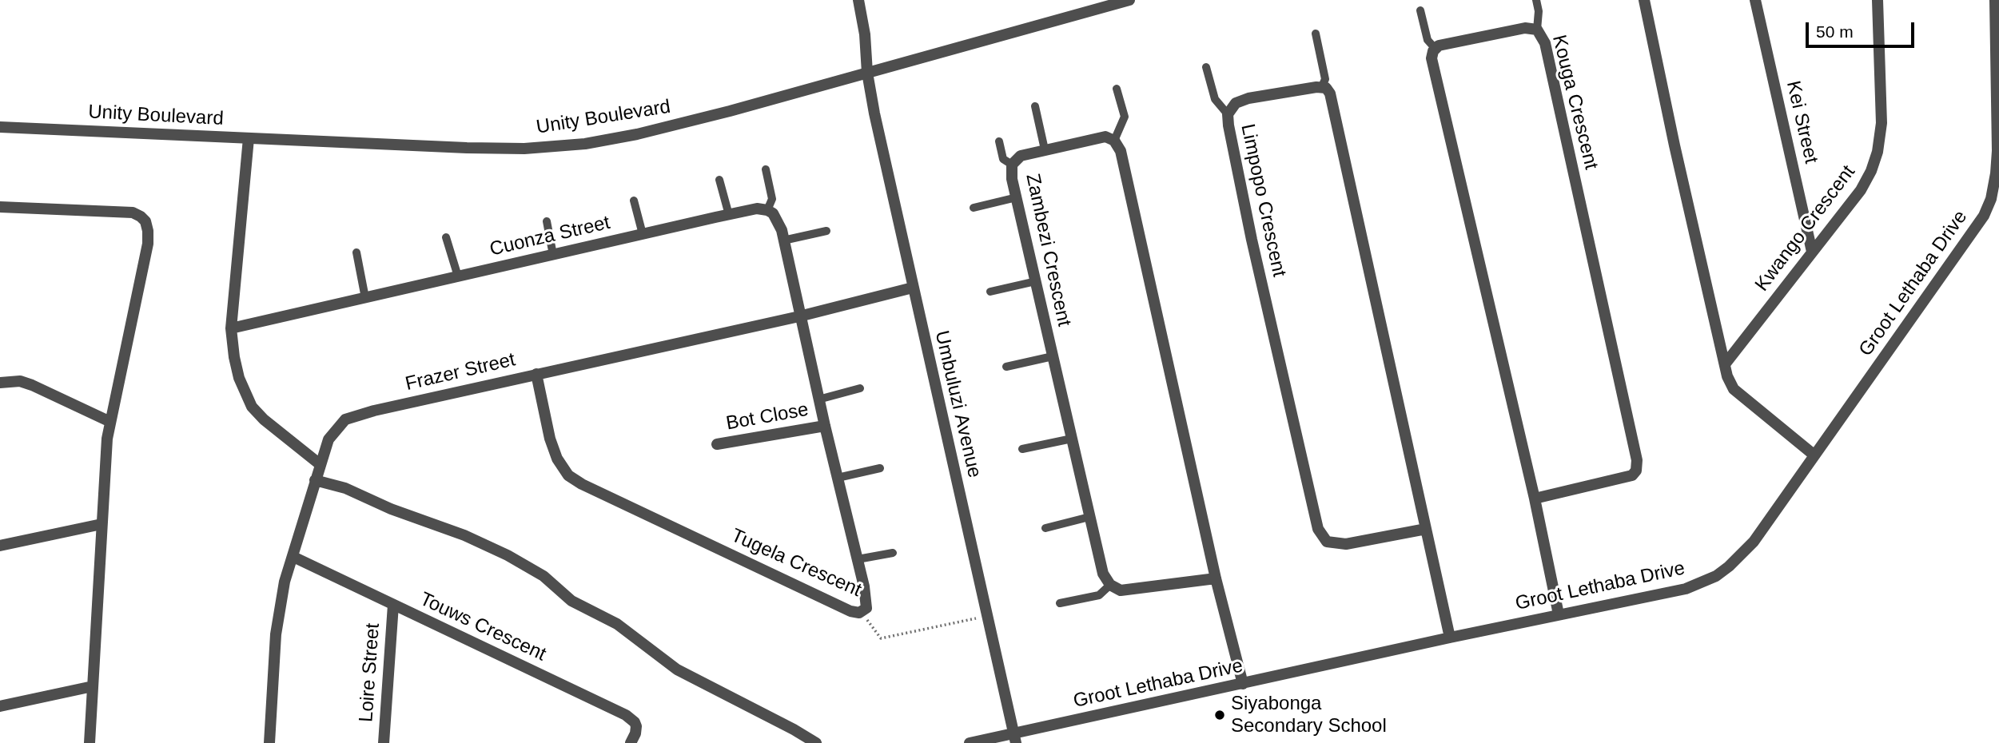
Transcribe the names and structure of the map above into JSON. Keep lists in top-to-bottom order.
{
  "streets": {
    "street": [
      "Kouga Crescent",
      "Unity Boulevard",
      "Kei Street",
      "Limpopo Crescent",
      "Kwango Crescent",
      "Cuonza Street",
      "Zambezi Crescent",
      "Groot Lethaba Drive",
      "Frazer Street",
      "Umbuluzi Avenue",
      "Bot Close",
      "Tugela Crescent",
      "Touws Crescent",
      "Loire Street"
    ]
  },
  "crossings": [
    ["Unity Boulevard", "Umbuluzi Avenue"],
    ["Kei Street", "Kwango Crescent"],
    ["Groot Lethaba Drive", "Umbuluzi Avenue"],
    ["Frazer Street", "Umbuluzi Avenue"],
    ["Frazer Street", "Tugela Crescent"],
    ["Frazer Street", "Touws Crescent"],
    ["Bot Close", "Tugela Crescent"],
    ["Touws Crescent", "Loire Street"]
  ],
  "places": ["Siyabonga Secondary School"],
  "scale_bar": "50 m"
}
